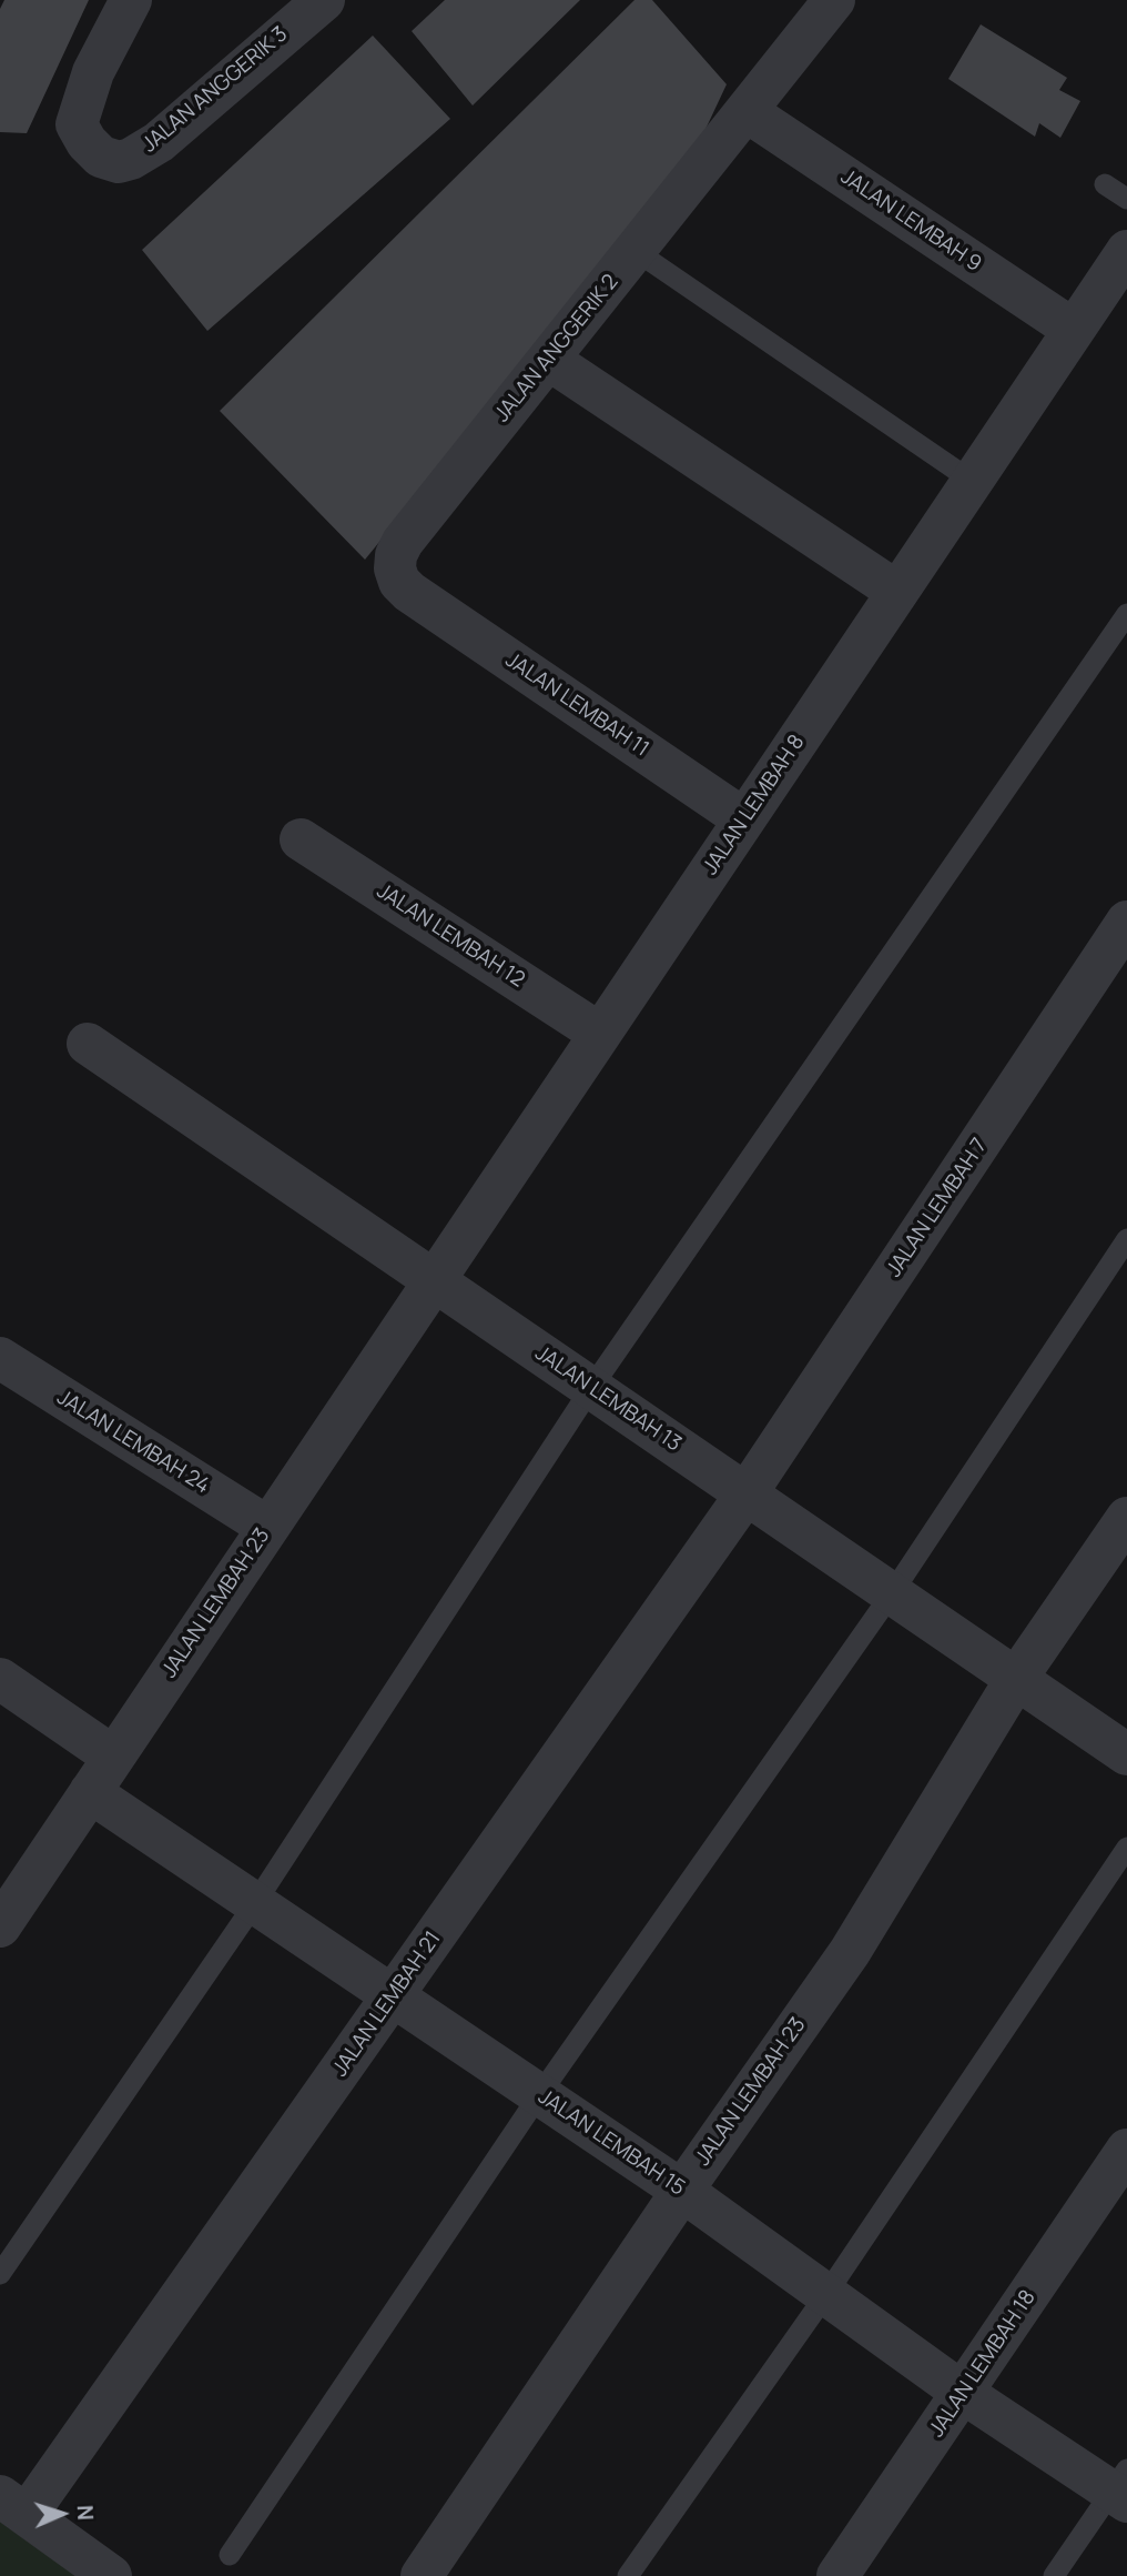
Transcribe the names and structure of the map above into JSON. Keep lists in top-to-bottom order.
{
  "streets": {
    "street": [
      "JALAN ANGGERIK 3",
      "JALAN LEMBAH 9",
      "JALAN ANGGERIK 2",
      "JALAN LEMBAH 11",
      "JALAN LEMBAH 8",
      "JALAN LEMBAH 12",
      "JALAN LEMBAH 7",
      "JALAN LEMBAH 13",
      "JALAN LEMBAH 24",
      "JALAN LEMBAH 23",
      "JALAN LEMBAH 21",
      "JALAN LEMBAH 15",
      "JALAN LEMBAH 18"
    ]
  },
  "crossings": [
    ["JALAN LEMBAH 9", "JALAN ANGGERIK 2"],
    ["JALAN LEMBAH 9", "JALAN LEMBAH 8"],
    ["JALAN ANGGERIK 2", "JALAN LEMBAH 11"],
    ["JALAN LEMBAH 11", "JALAN LEMBAH 8"],
    ["JALAN LEMBAH 8", "JALAN LEMBAH 12"],
    ["JALAN LEMBAH 8", "JALAN LEMBAH 13"],
    ["JALAN LEMBAH 8", "JALAN LEMBAH 23"],
    ["JALAN LEMBAH 7", "JALAN LEMBAH 13"],
    ["JALAN LEMBAH 7", "JALAN LEMBAH 21"],
    ["JALAN LEMBAH 13", "JALAN LEMBAH 23"],
    ["JALAN LEMBAH 13", "JALAN LEMBAH 21"],
    ["JALAN LEMBAH 24", "JALAN LEMBAH 23"],
    ["JALAN LEMBAH 23", "JALAN LEMBAH 15"],
    ["JALAN LEMBAH 21", "JALAN LEMBAH 15"],
    ["JALAN LEMBAH 15", "JALAN LEMBAH 18"]
  ],
  "north": "right"
}
